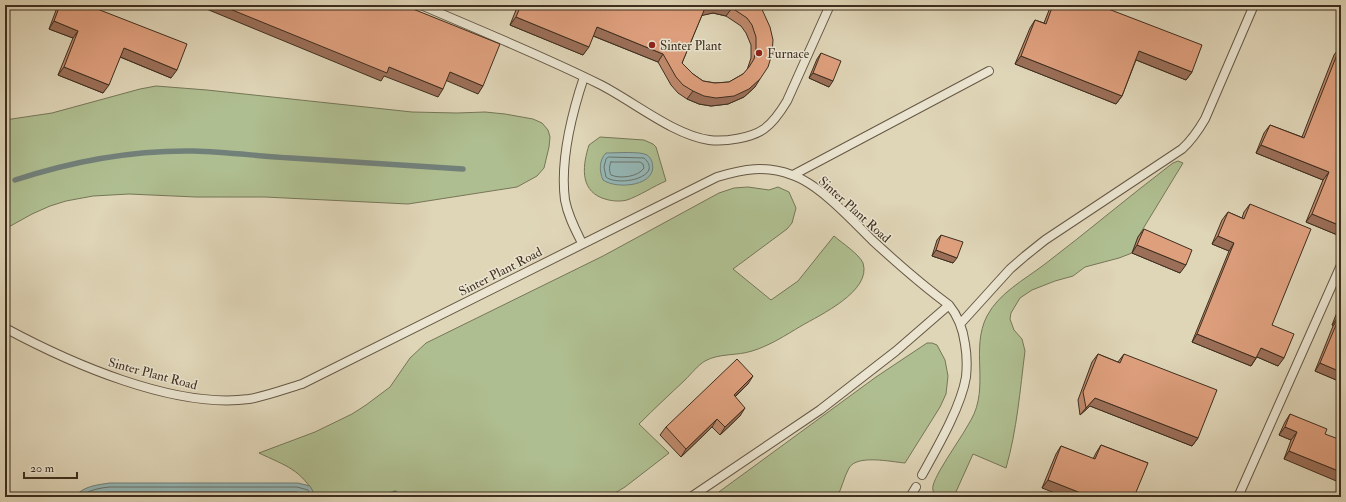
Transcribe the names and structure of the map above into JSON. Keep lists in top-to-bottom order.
{
  "streets": {
    "lane": ["Sinter Plant Road"]
  },
  "places": ["Sinter Plant", "Furnace"],
  "scale_bar": "20 m"
}
